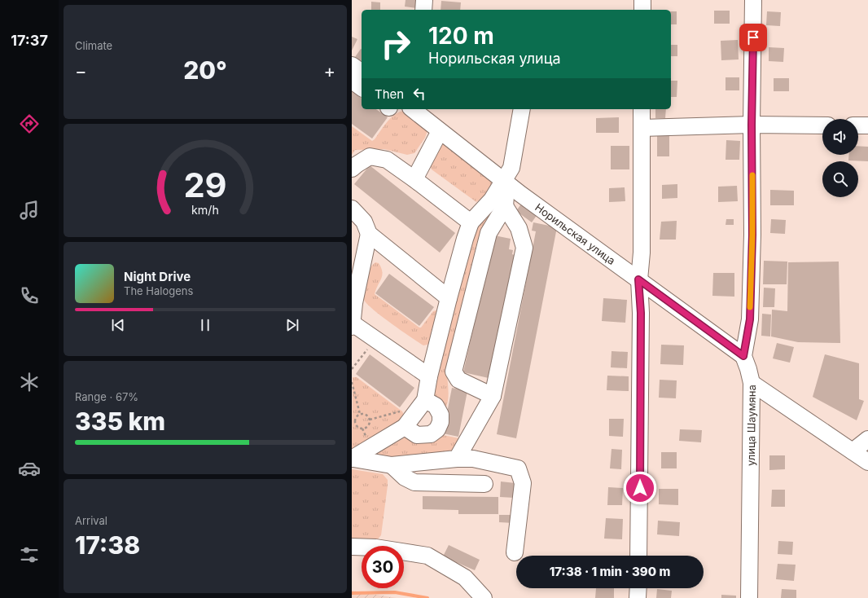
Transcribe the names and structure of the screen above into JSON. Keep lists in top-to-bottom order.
{
  "streets": {
    "street": ["Норильская улица", "улица Шаумяна"]
  },
  "crossings": [
    ["Норильская улица", "улица Шаумяна"]
  ],
  "page": {
    "tabs": "17:37",
    "tile": [
      "Climate",
      ["Range · 67%", "335 km"],
      ["Arrival", "17:38"]
    ],
    "turn": ["120 m", "Норильская улица"],
    "heat": ["−", "20°", "+"],
    "then": "Then",
    "song": ["Night Drive", "The Halogens"],
    "limit": "30",
    "trip": "17:38 · 1 min · 390 m",
    "gauge": ["29", "km/h"]
  }
}
